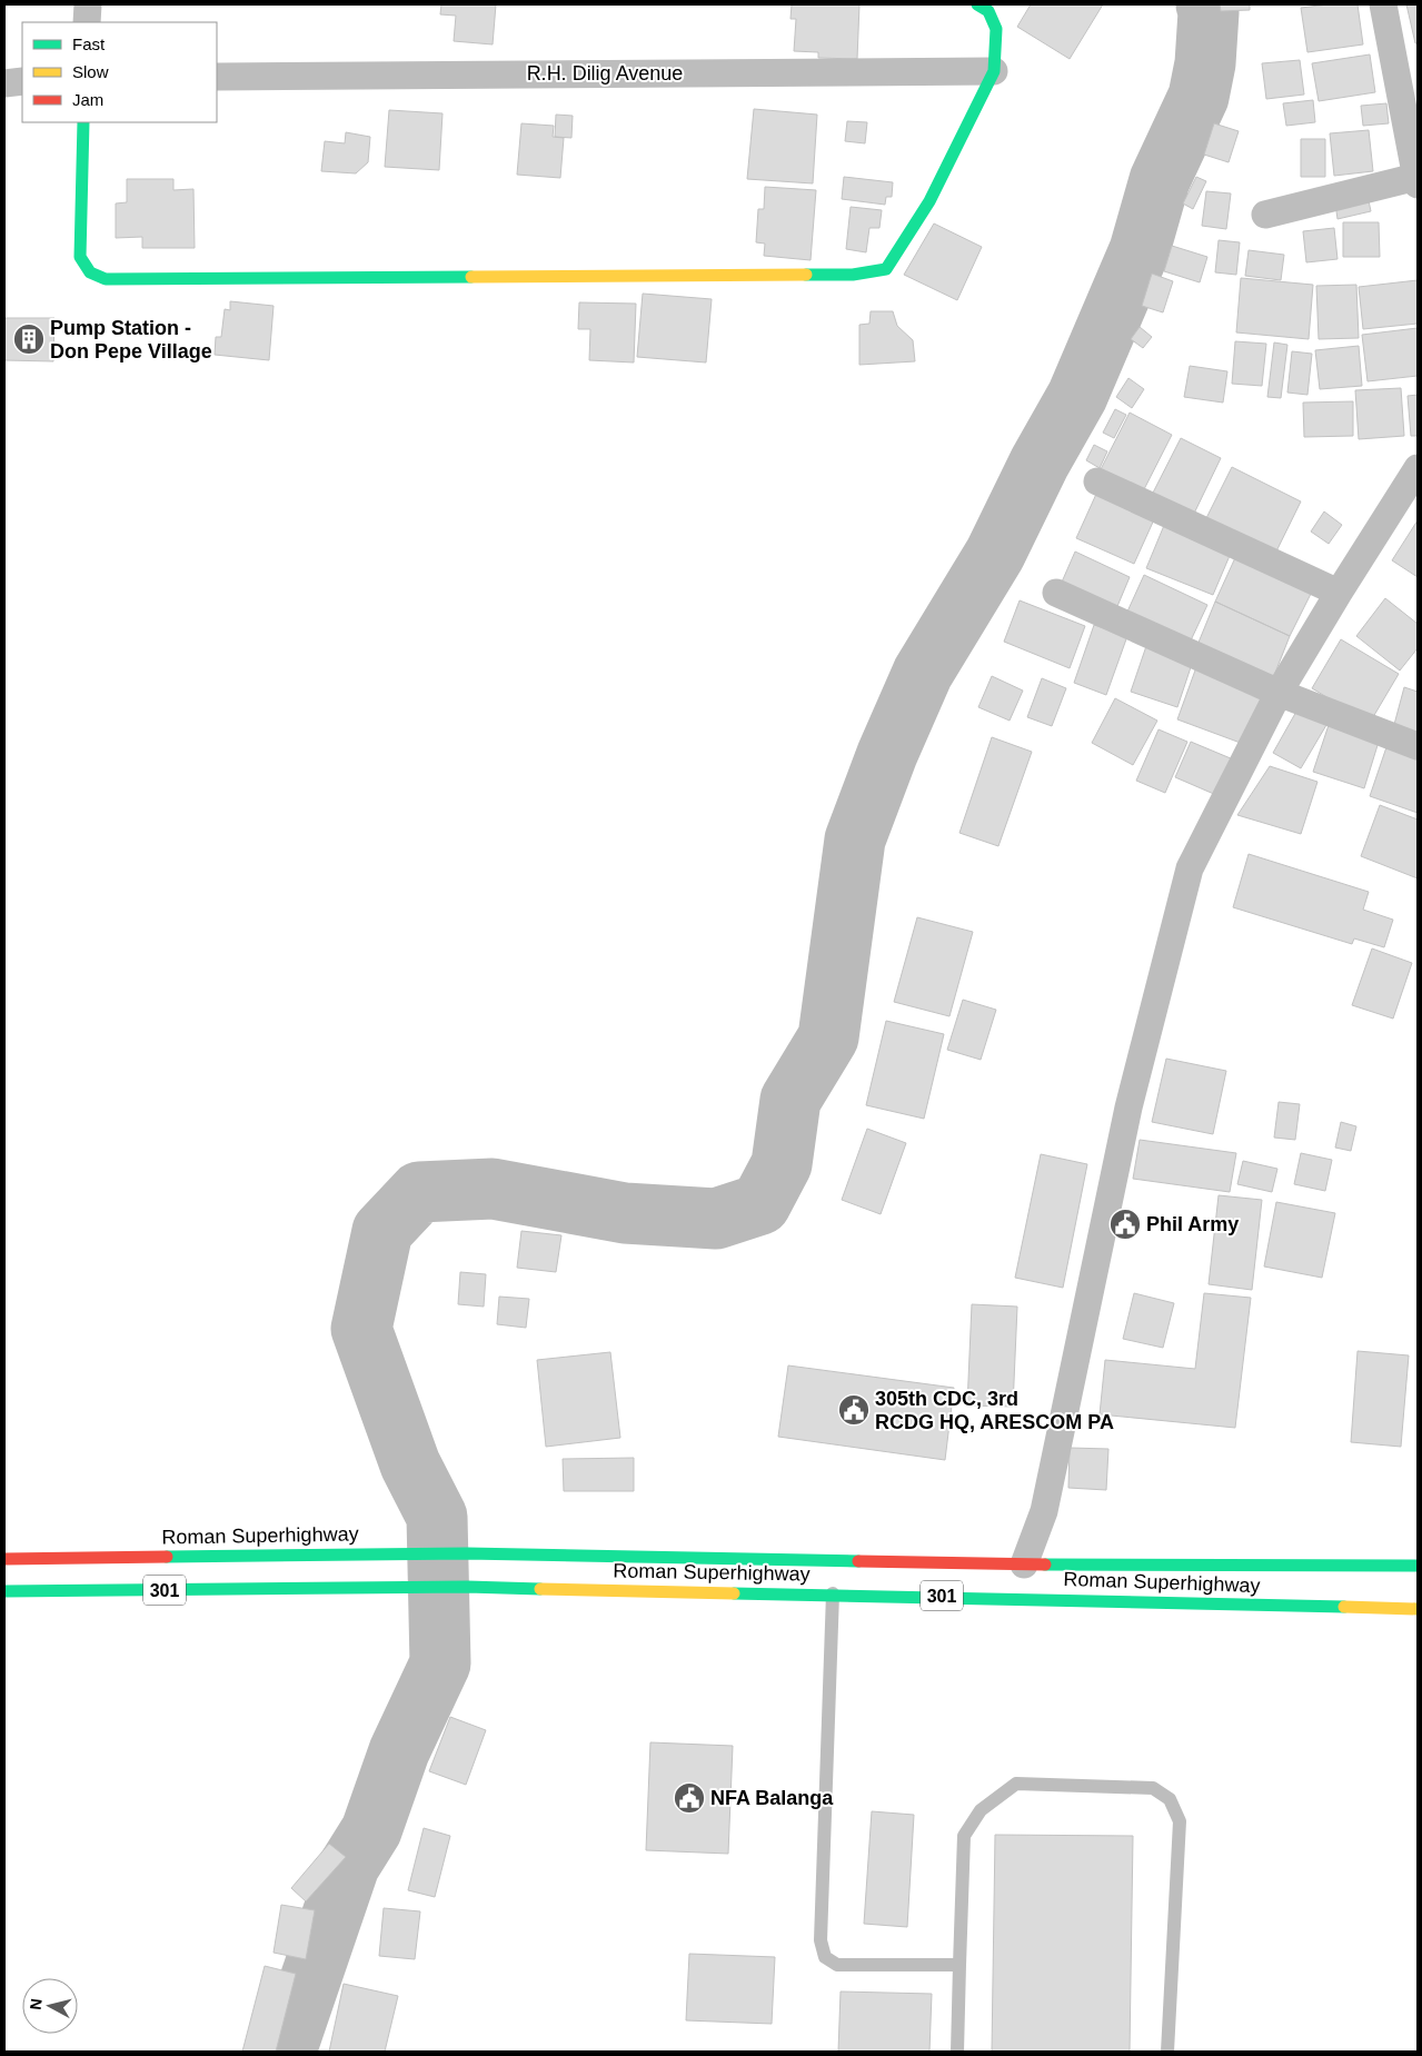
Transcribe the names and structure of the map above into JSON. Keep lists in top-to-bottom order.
{
  "streets": {
    "main road": ["Roman Superhighway", "301"],
    "street": ["R.H. Dilig Avenue"]
  },
  "places": {
    "building": ["Pump Station - Don Pepe Village"],
    "public building": ["Phil Army", "305th CDC, 3rd RCDG HQ, ARESCOM PA", "NFA Balanga"]
  },
  "legend": ["Fast", "Slow", "Jam"],
  "north": "left"
}
